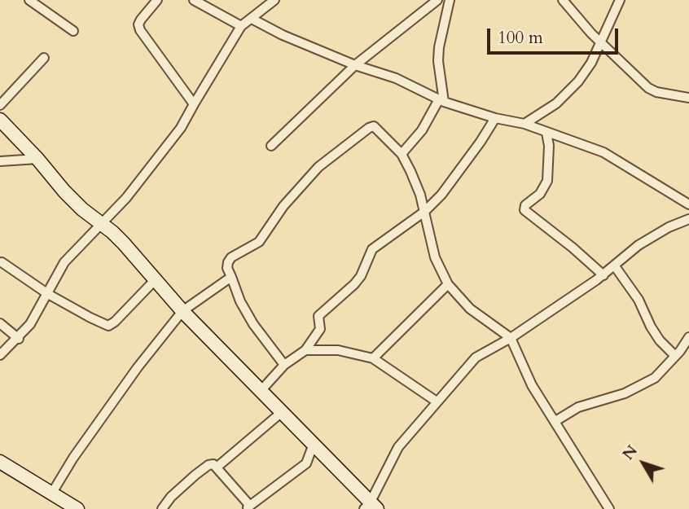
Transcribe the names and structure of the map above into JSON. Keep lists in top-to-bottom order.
{
  "scale_bar": "100 m",
  "north": "top left"
}
